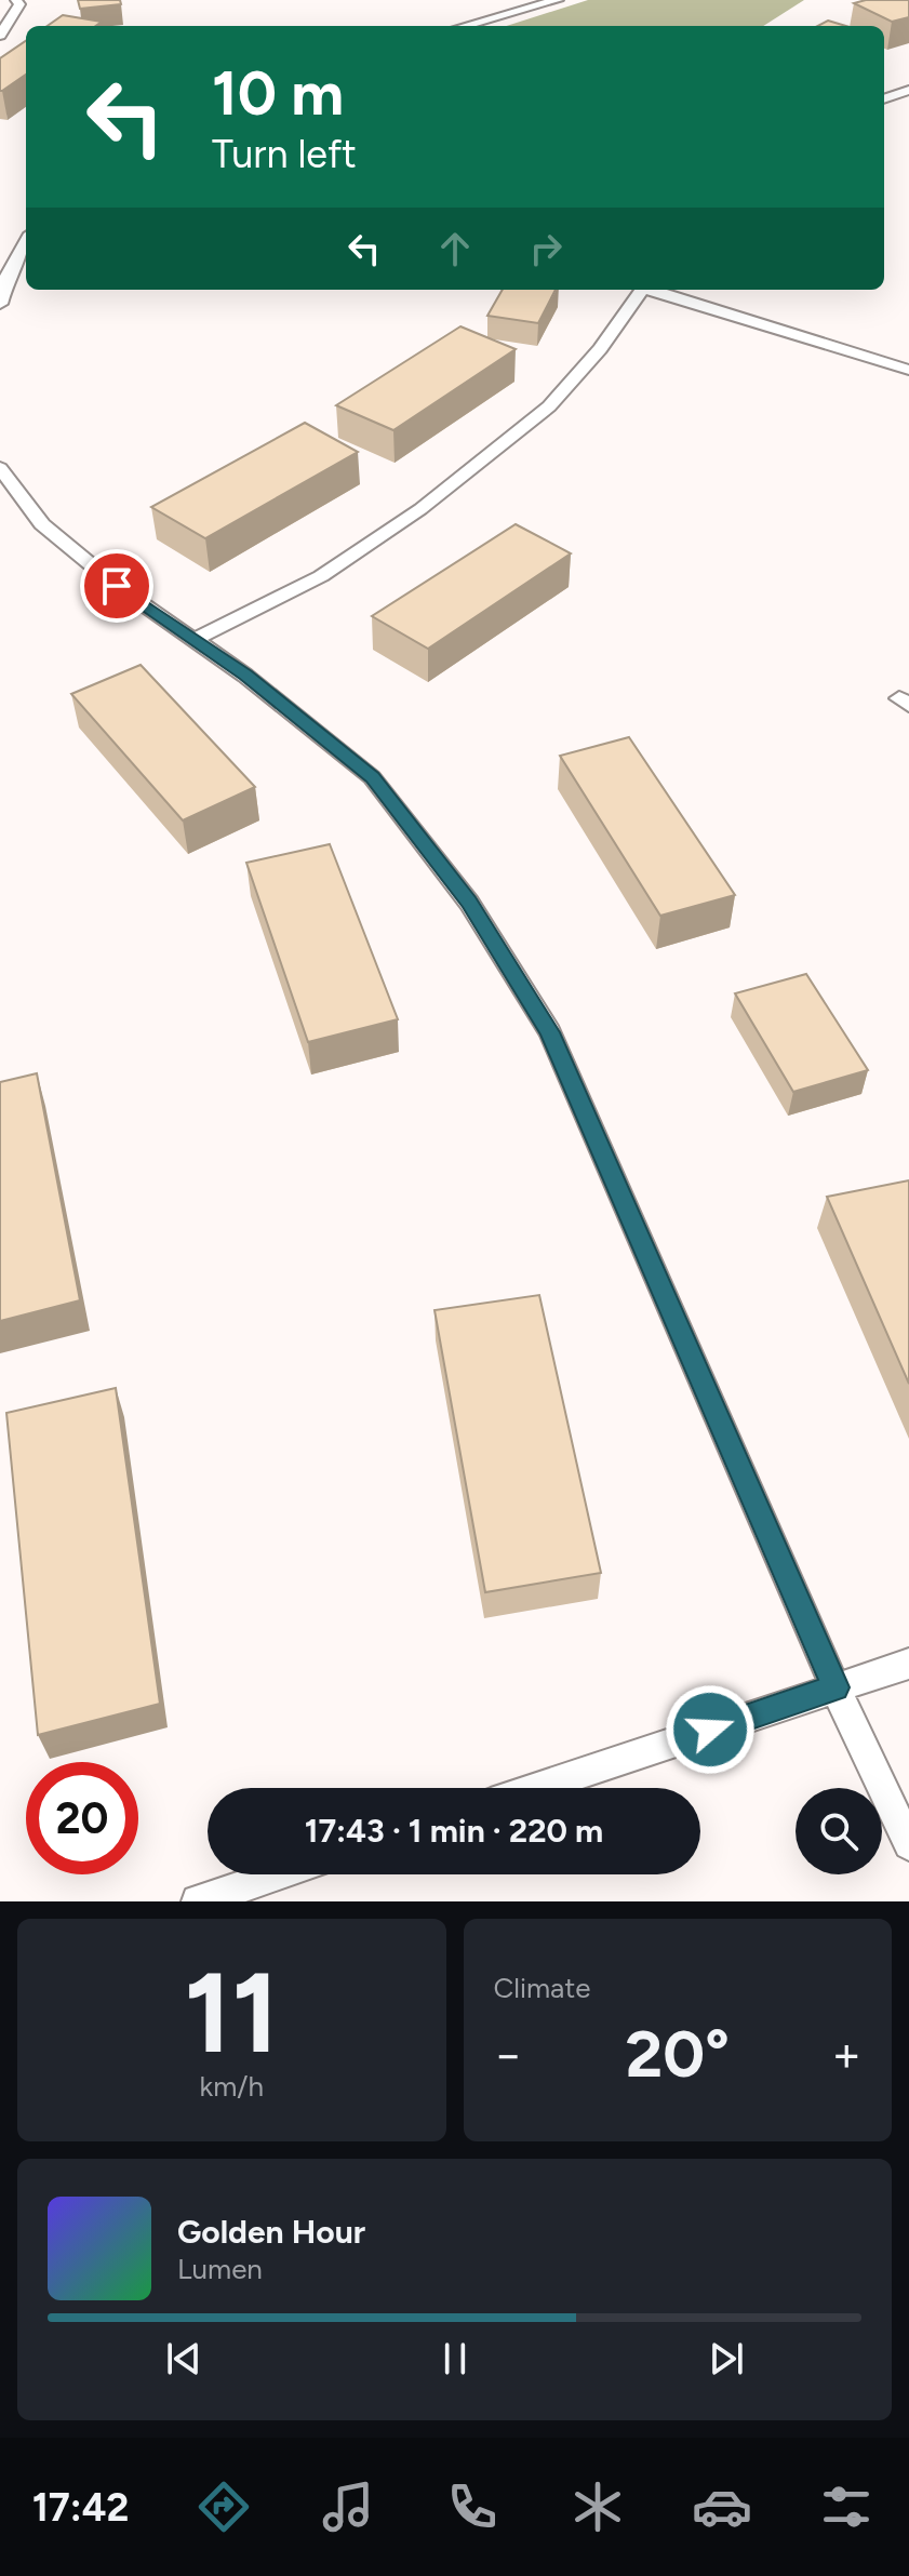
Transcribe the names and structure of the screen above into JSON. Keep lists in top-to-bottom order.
{
  "page": {
    "turn": ["10 m", "Turn left"],
    "limit": "20",
    "trip": "17:43 · 1 min · 220 m",
    "tile": [
      ["11", "km/h"],
      "Climate"
    ],
    "heat": ["−", "20°", "+"],
    "song": ["Golden Hour", "Lumen"],
    "tabs": "17:42"
  }
}
